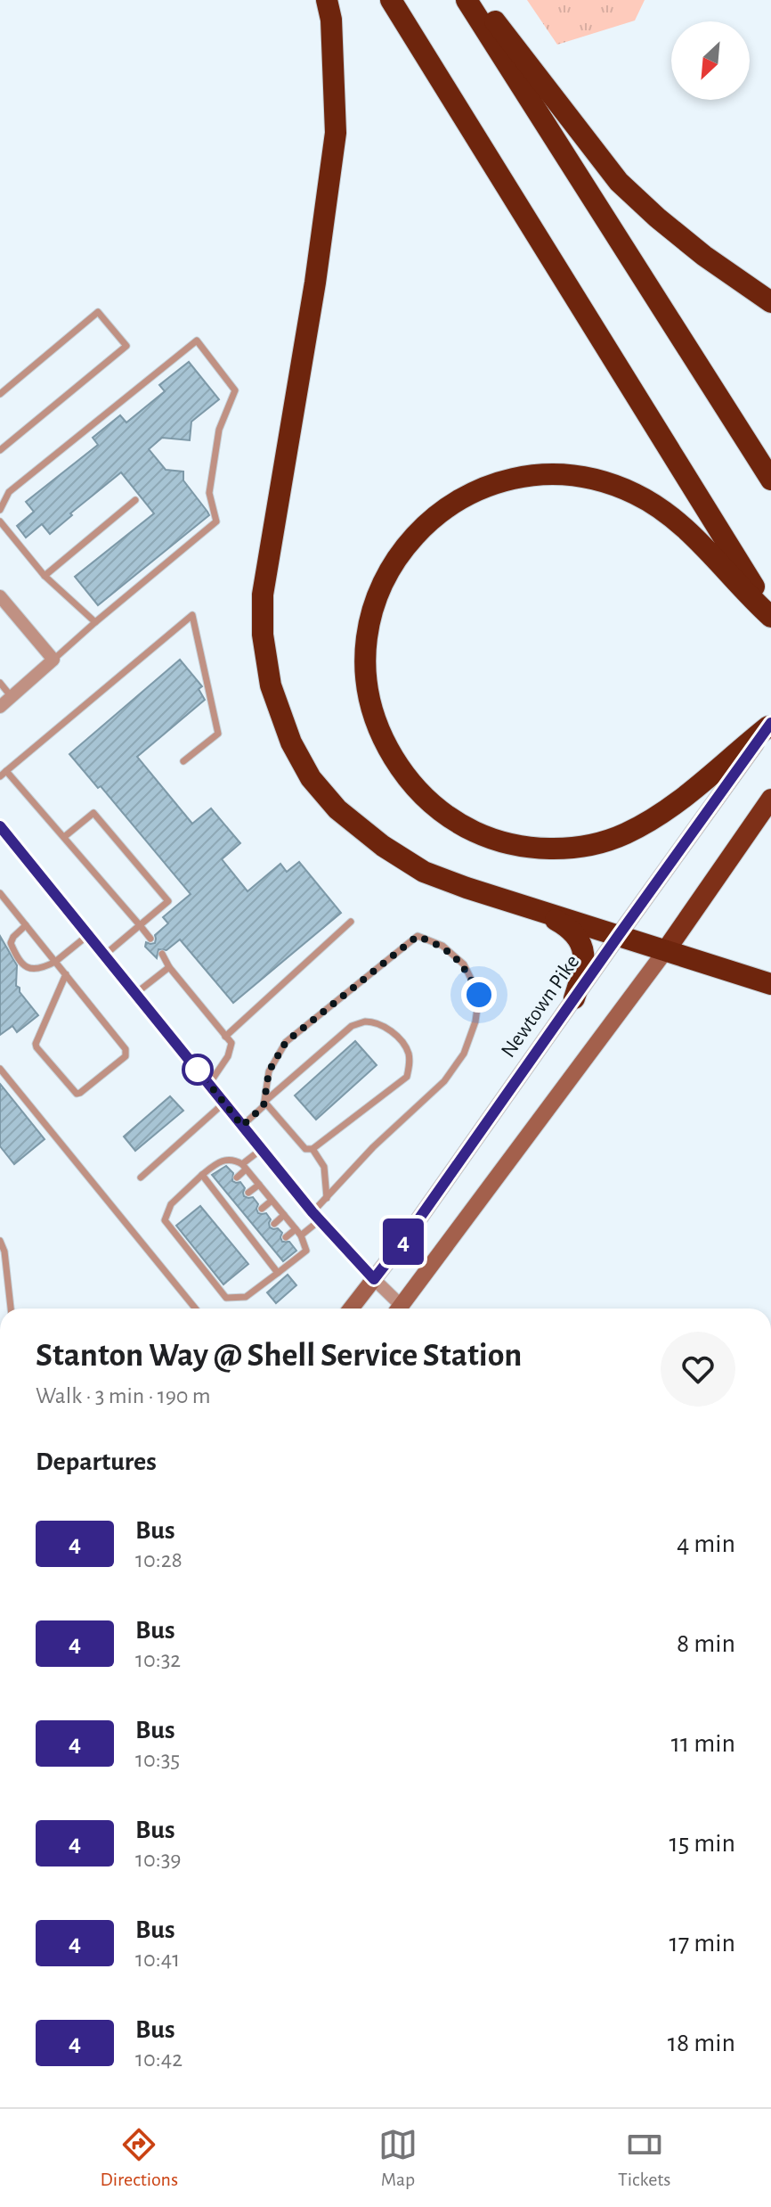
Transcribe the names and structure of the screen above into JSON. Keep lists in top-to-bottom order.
{
  "streets": {
    "main road": ["Newtown Pike"]
  },
  "lines": ["bus line 4"],
  "north": "bottom left",
  "page": {
    "on_map": "4",
    "heading": [
      ["Stanton Way @ Shell Service Station", "Walk · 3 min · 190 m"],
      "Departures"
    ],
    "list": [
      {
        "mark": "4",
        "name": "Bus",
        "note": "10:28",
        "value": "4 min"
      },
      {
        "mark": "4",
        "name": "Bus",
        "note": "10:32",
        "value": "8 min"
      },
      {
        "mark": "4",
        "name": "Bus",
        "note": "10:35",
        "value": "11 min"
      },
      {
        "mark": "4",
        "name": "Bus",
        "note": "10:39",
        "value": "15 min"
      },
      {
        "mark": "4",
        "name": "Bus",
        "note": "10:41",
        "value": "17 min"
      },
      {
        "mark": "4",
        "name": "Bus",
        "note": "10:42",
        "value": "18 min"
      }
    ],
    "tabs": ["Directions", "Map", "Tickets"]
  }
}
